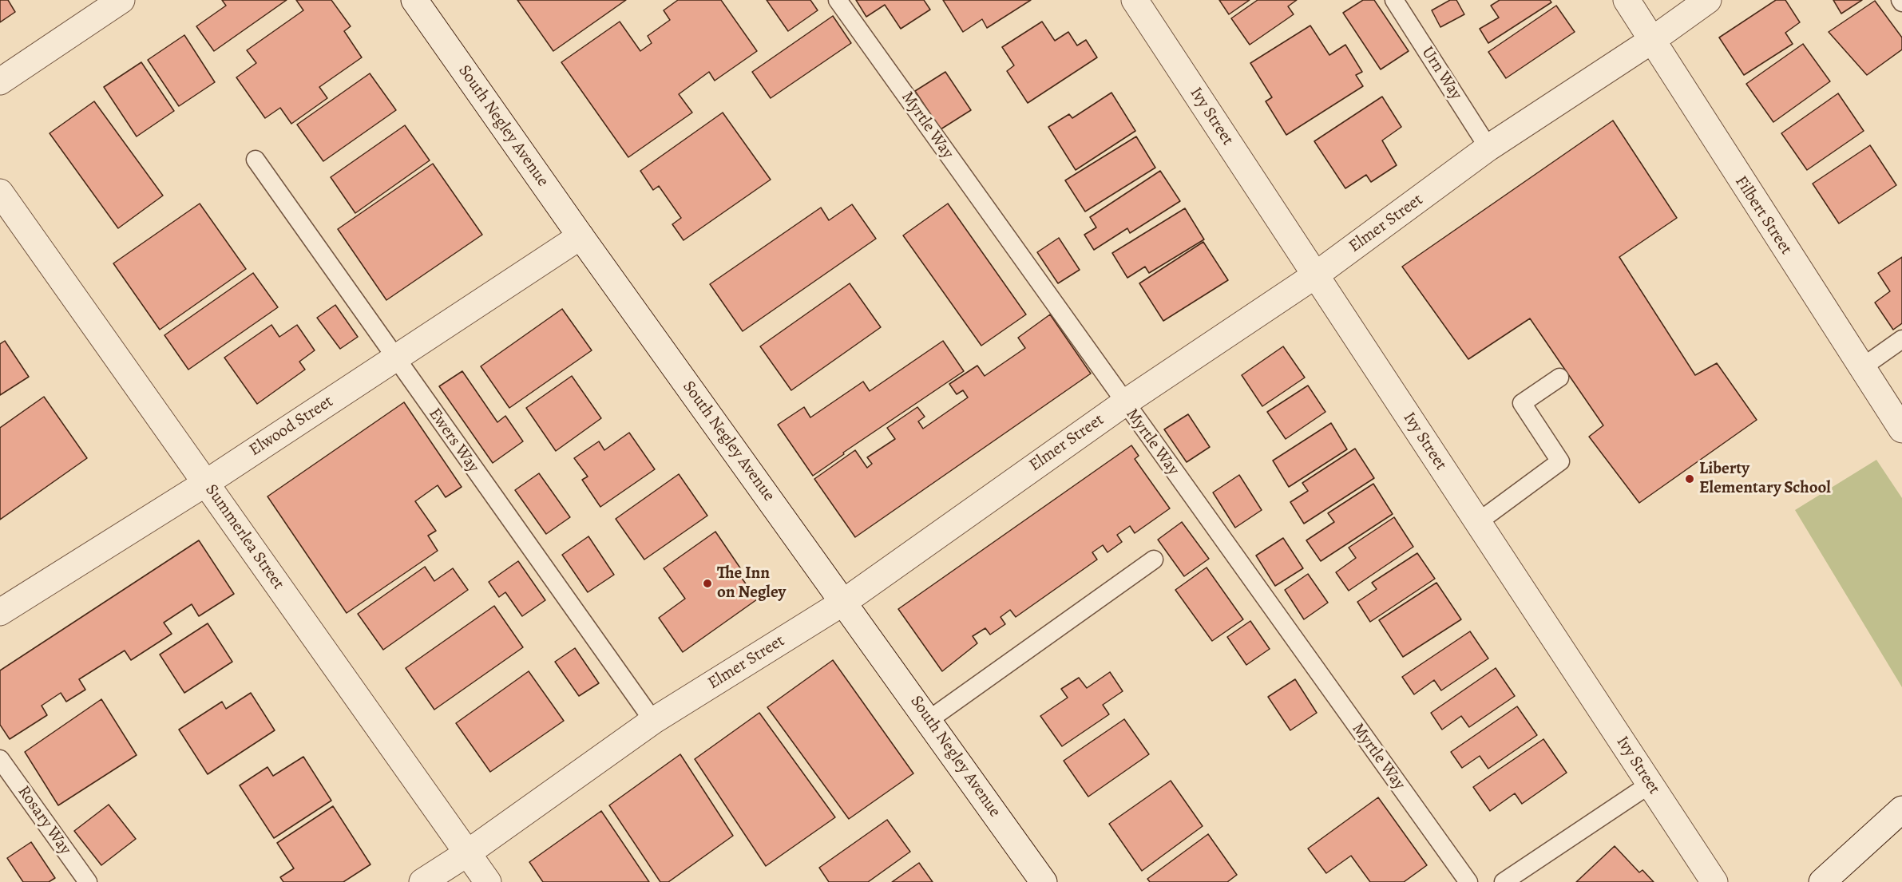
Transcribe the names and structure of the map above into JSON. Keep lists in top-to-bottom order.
{
  "streets": {
    "street": [
      "Ivy Street",
      "South Negley Avenue",
      "Filbert Street",
      "Elmer Street",
      "Elwood Street",
      "Summerlea Street"
    ],
    "lane": [
      "Urn Way",
      "Myrtle Way",
      "Ewers Way",
      "Rosary Way"
    ]
  },
  "crossings": [
    ["Urn Way", "Elmer Street"],
    ["Ivy Street", "Elmer Street"],
    ["Myrtle Way", "Elmer Street"],
    ["South Negley Avenue", "Elmer Street"],
    ["South Negley Avenue", "Elwood Street"],
    ["Filbert Street", "Elmer Street"],
    ["Elmer Street", "Ewers Way"],
    ["Elmer Street", "Summerlea Street"],
    ["Elwood Street", "Ewers Way"],
    ["Elwood Street", "Summerlea Street"]
  ],
  "places": ["Liberty Elementary School", "The Inn on Negley"]
}
